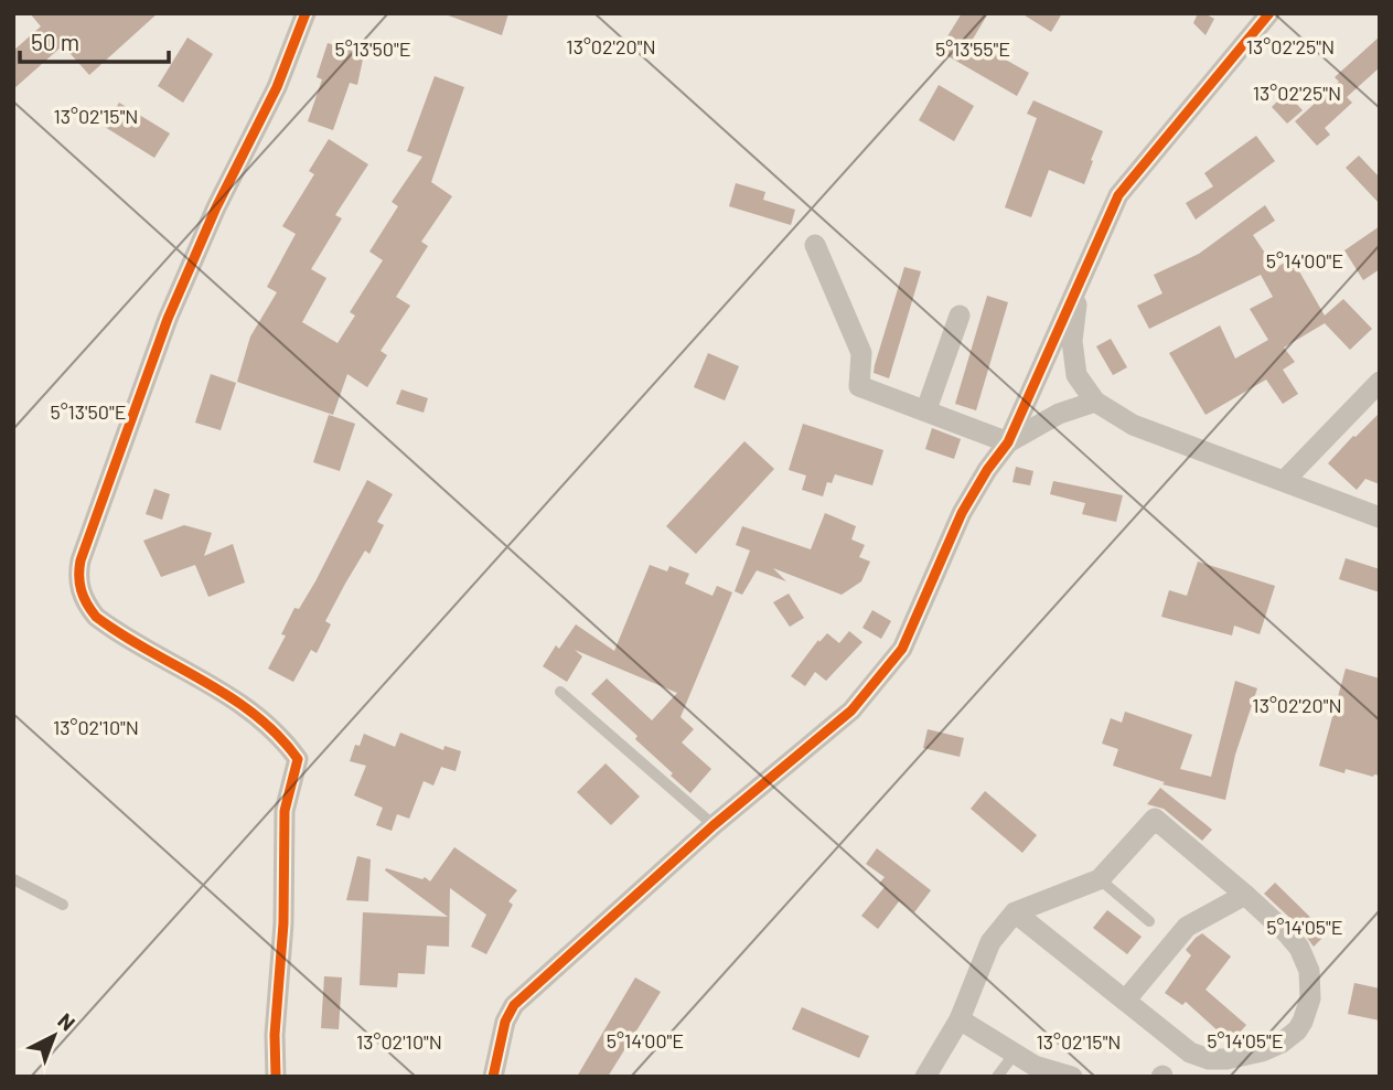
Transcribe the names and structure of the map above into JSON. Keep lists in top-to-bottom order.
{
  "scale_bar": "50 m",
  "north": "top right",
  "coordinates": [
    "13°02'20\"N",
    "13°02'25\"N",
    "5°13'50\"E",
    "5°13'55\"E",
    "13°02'15\"N",
    "5°14'00\"E",
    "13°02'10\"N",
    "5°14'05\"E"
  ]
}
